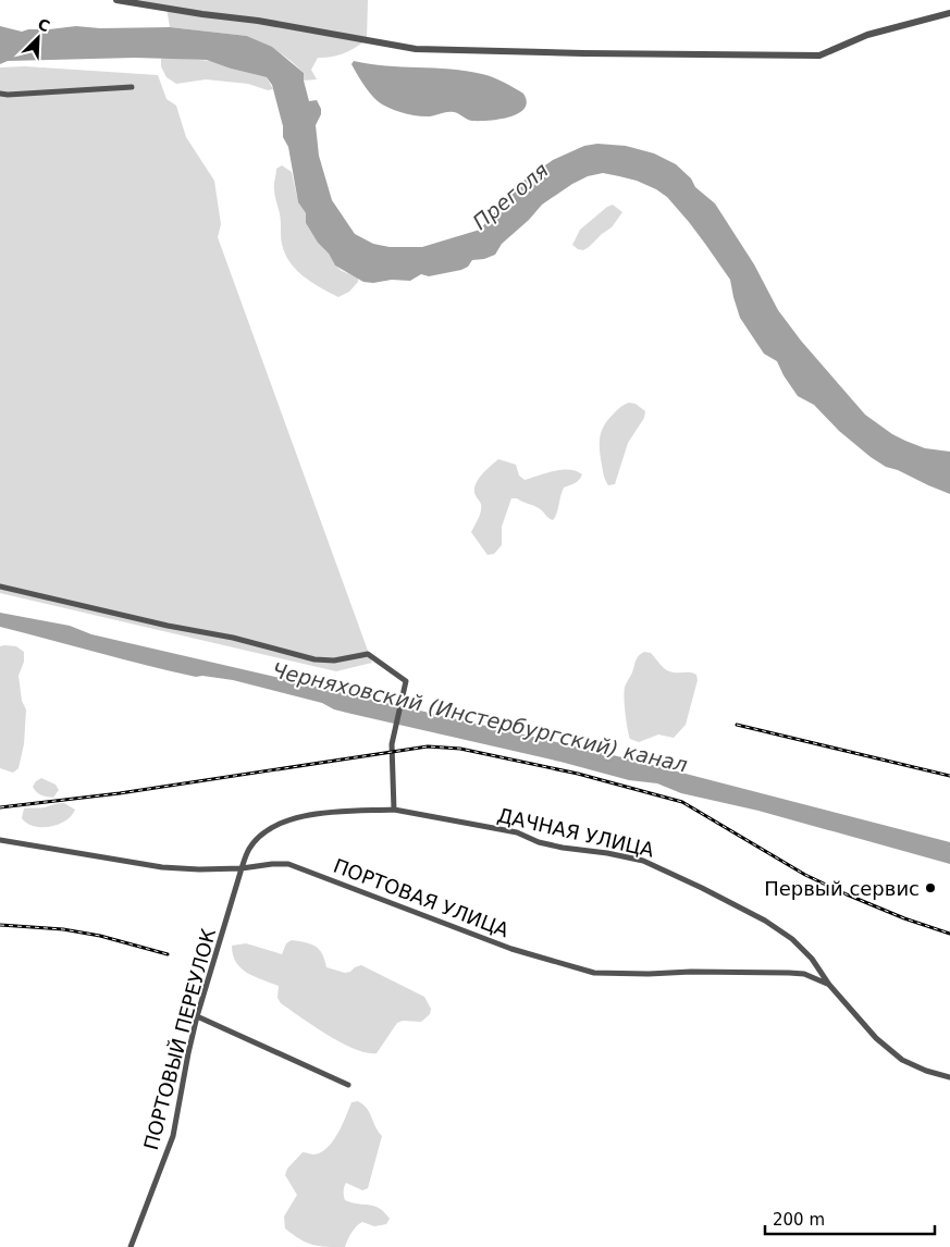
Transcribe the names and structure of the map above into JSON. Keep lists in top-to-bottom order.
{
  "streets": {
    "street": ["ДАЧНАЯ УЛИЦА", "ПОРТОВАЯ УЛИЦА", "ПОРТОВЫЙ ПЕРЕУЛОК"]
  },
  "crossings": [
    ["ДАЧНАЯ УЛИЦА", "ПОРТОВАЯ УЛИЦА"],
    ["ДАЧНАЯ УЛИЦА", "ПОРТОВЫЙ ПЕРЕУЛОК"],
    ["ПОРТОВАЯ УЛИЦА", "ПОРТОВЫЙ ПЕРЕУЛОК"]
  ],
  "water": ["Преголя", "Черняховский (Инстербургский) канал"],
  "places": ["Первый сервис"],
  "scale_bar": "200 m",
  "north": "top right"
}
